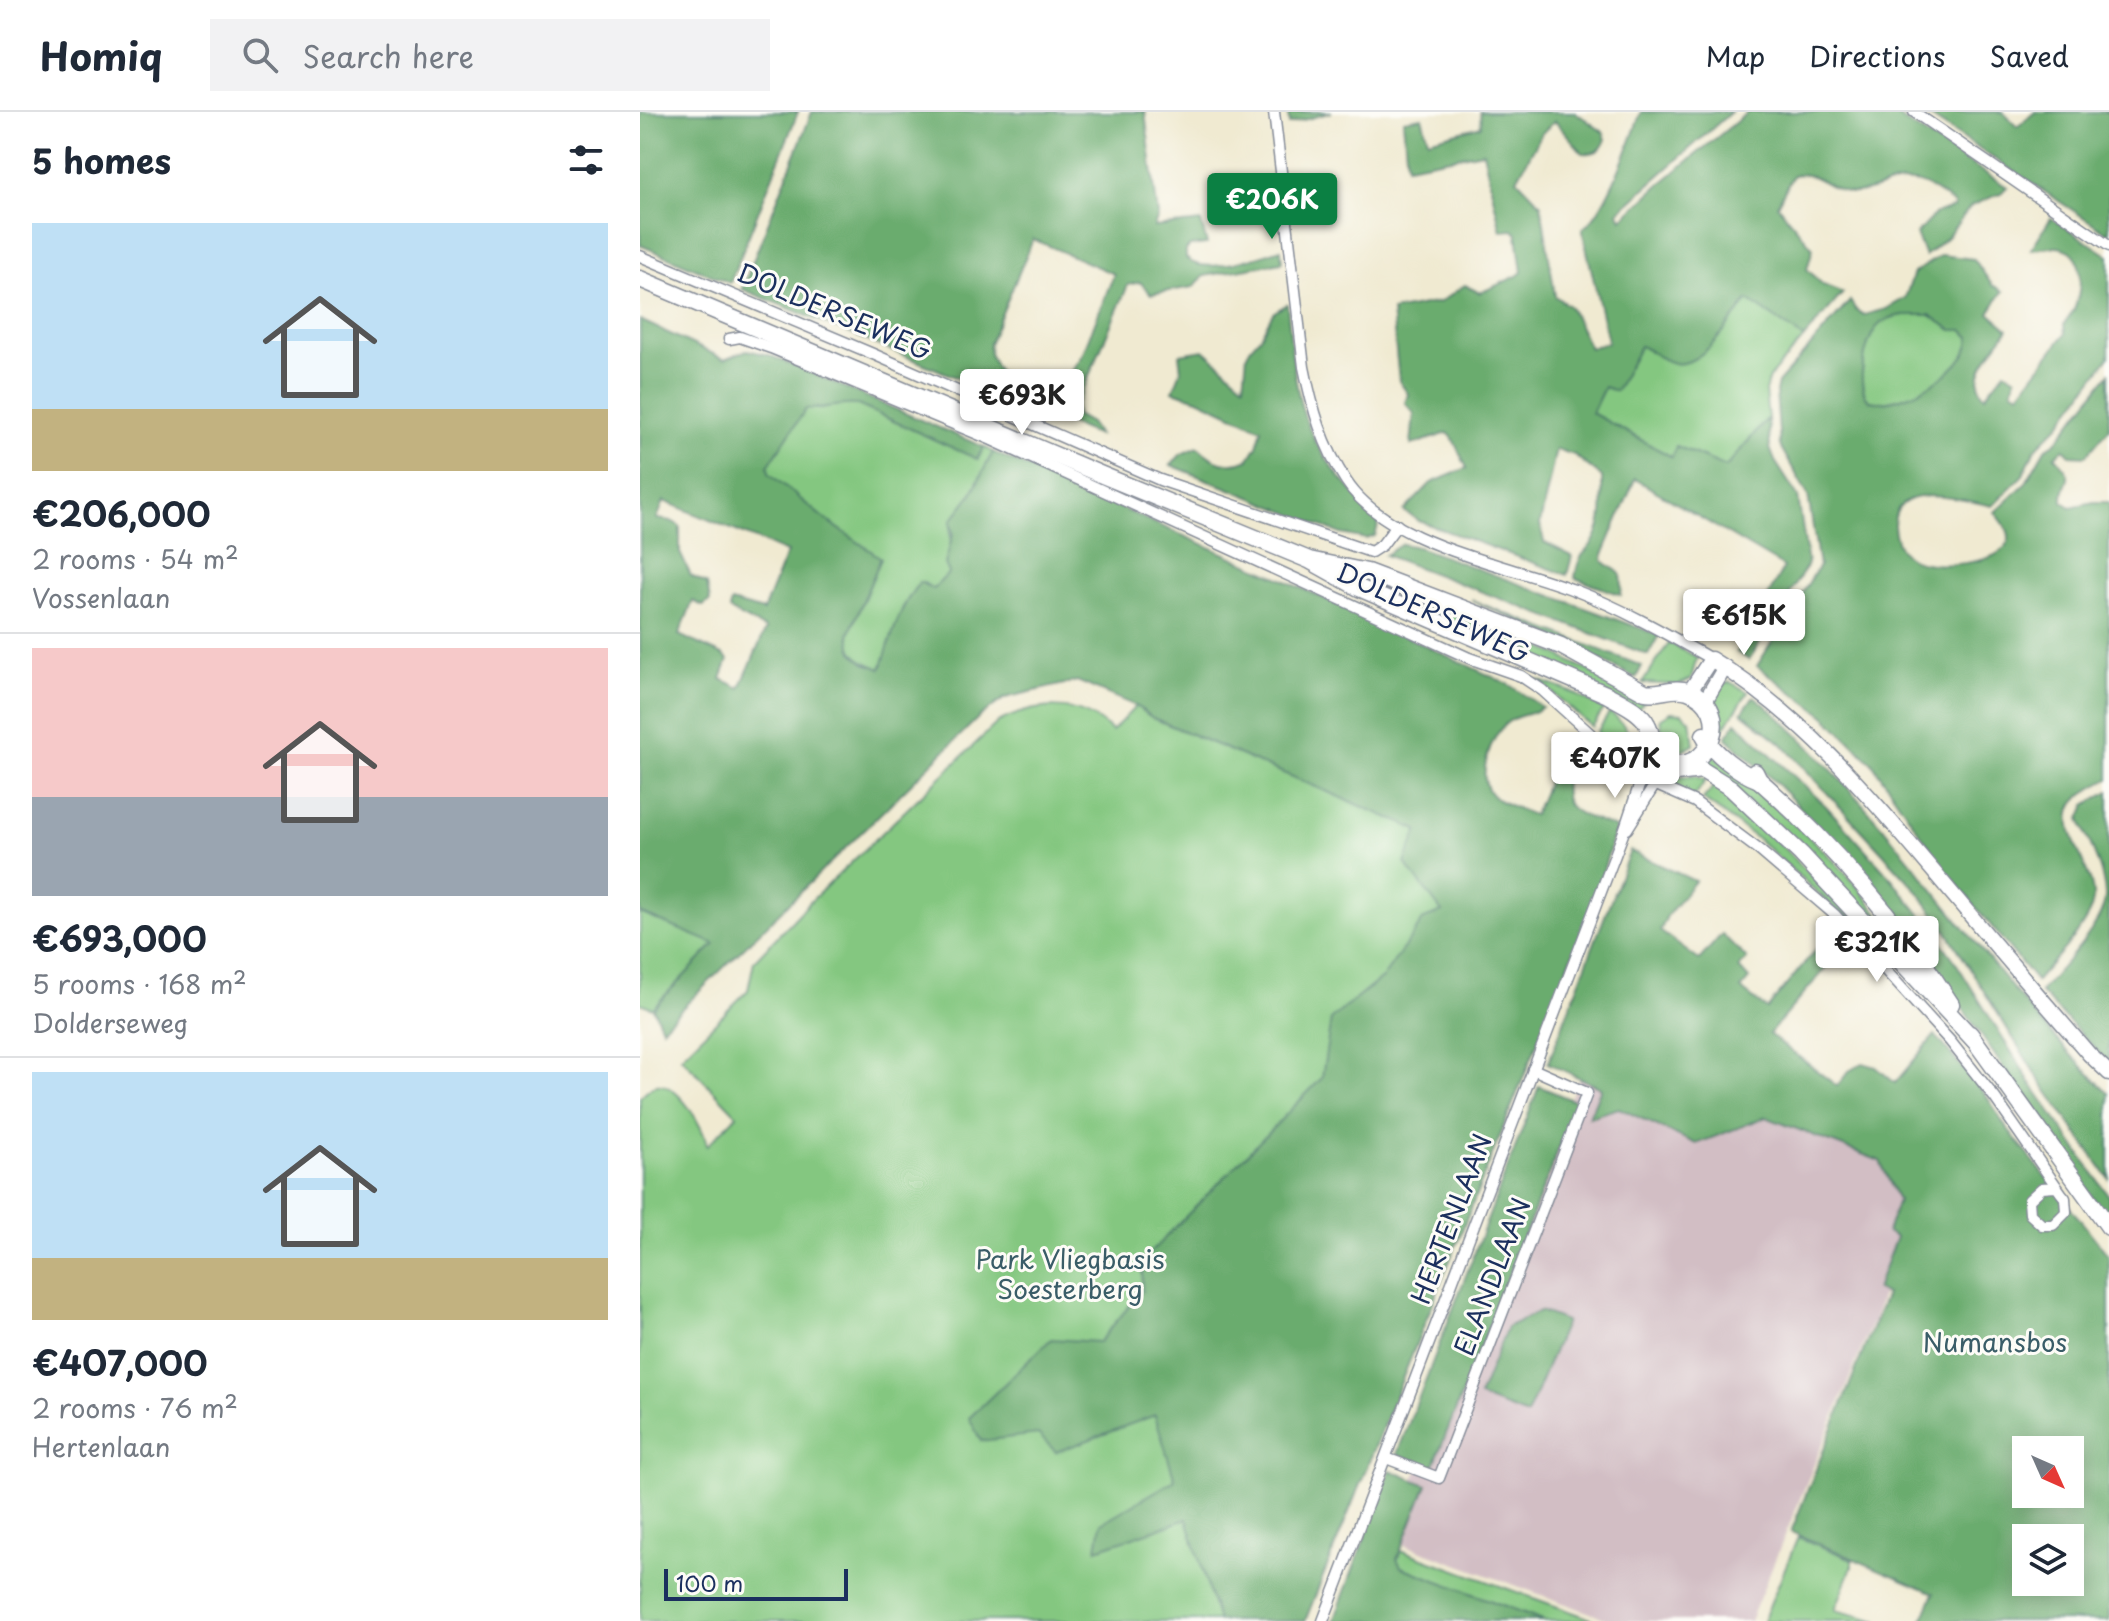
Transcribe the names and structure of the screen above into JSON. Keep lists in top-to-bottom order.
{
  "streets": {
    "main road": ["DOLDERSEWEG"],
    "street": ["HERTENLAAN", "ELANDLAAN"]
  },
  "crossings": [
    ["DOLDERSEWEG", "HERTENLAAN"],
    ["HERTENLAAN", "ELANDLAAN"]
  ],
  "parks": ["Park Vliegbasis Soesterberg", "Numansbos"],
  "scale_bar": "100 m",
  "north": "bottom right",
  "page": {
    "header": "Homiq",
    "search": "Search here",
    "nav": ["Map", "Directions", "Saved"],
    "heading": "5 homes",
    "price": [
      "€206K",
      "€693K",
      "€615K",
      "€407K",
      "€321K"
    ],
    "list": [
      {
        "name": "€206,000",
        "note": "2 rooms · 54 m² · Vossenlaan"
      },
      {
        "name": "€693,000",
        "note": "5 rooms · 168 m² · Dolderseweg"
      },
      {
        "name": "€407,000",
        "note": "2 rooms · 76 m² · Hertenlaan"
      }
    ],
    "scale": "100 m"
  }
}
